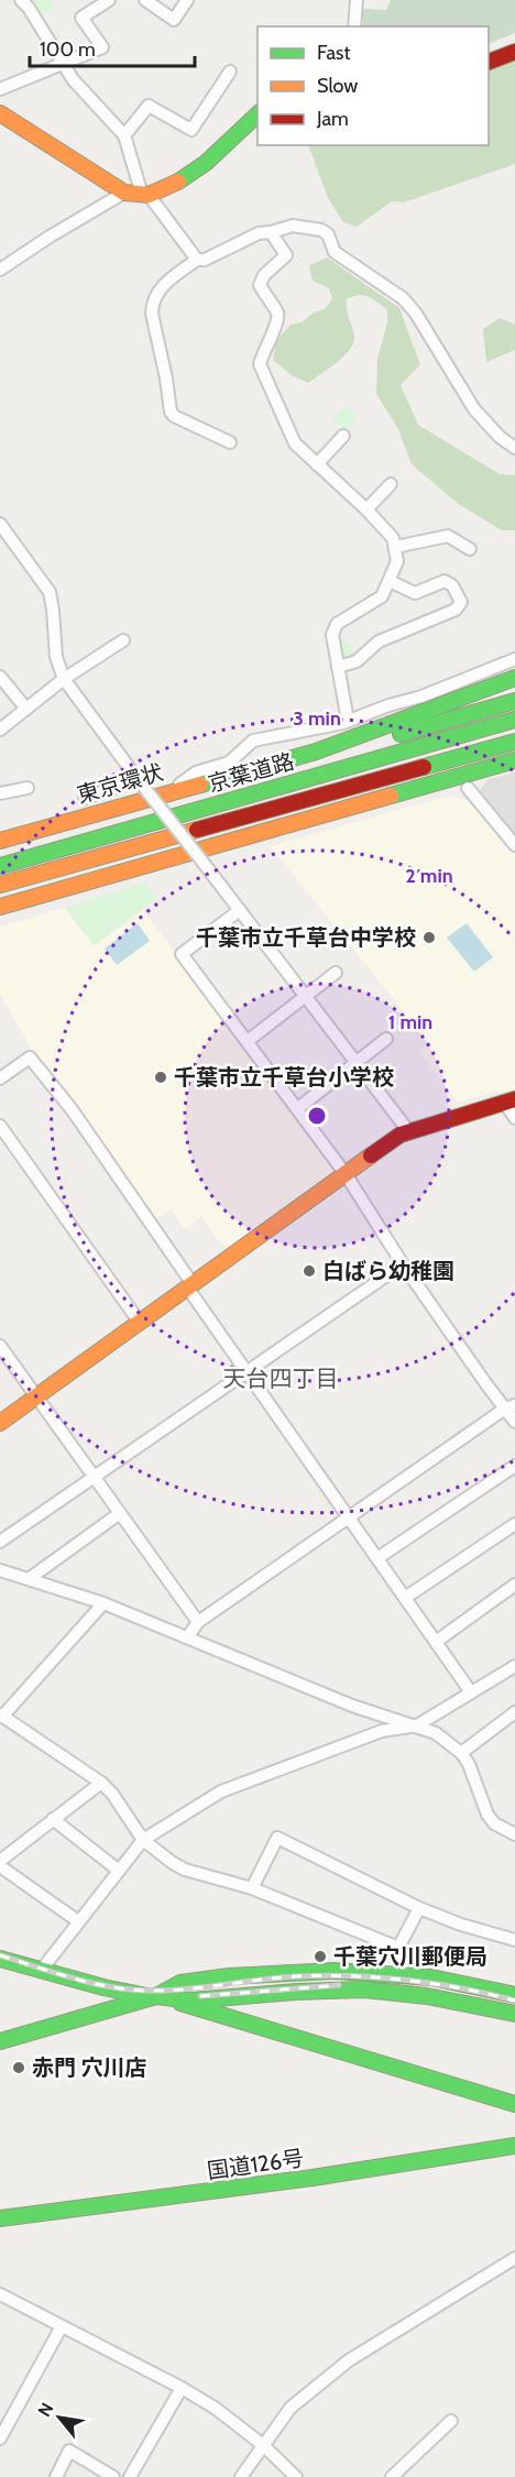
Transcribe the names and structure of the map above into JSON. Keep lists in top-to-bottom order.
{
  "streets": {
    "main road": ["京葉道路", "東京環状", "国道126号"]
  },
  "districts": ["天台四丁目"],
  "places": [
    "千葉市立千草台中学校",
    "千葉市立千草台小学校",
    "白ばら幼稚園",
    "千葉穴川郵便局",
    "赤門 穴川店"
  ],
  "legend": ["Fast", "Slow", "Jam"],
  "scale_bar": "100 m",
  "north": "top left",
  "rings": ["3 min", "2 min", "1 min"]
}
